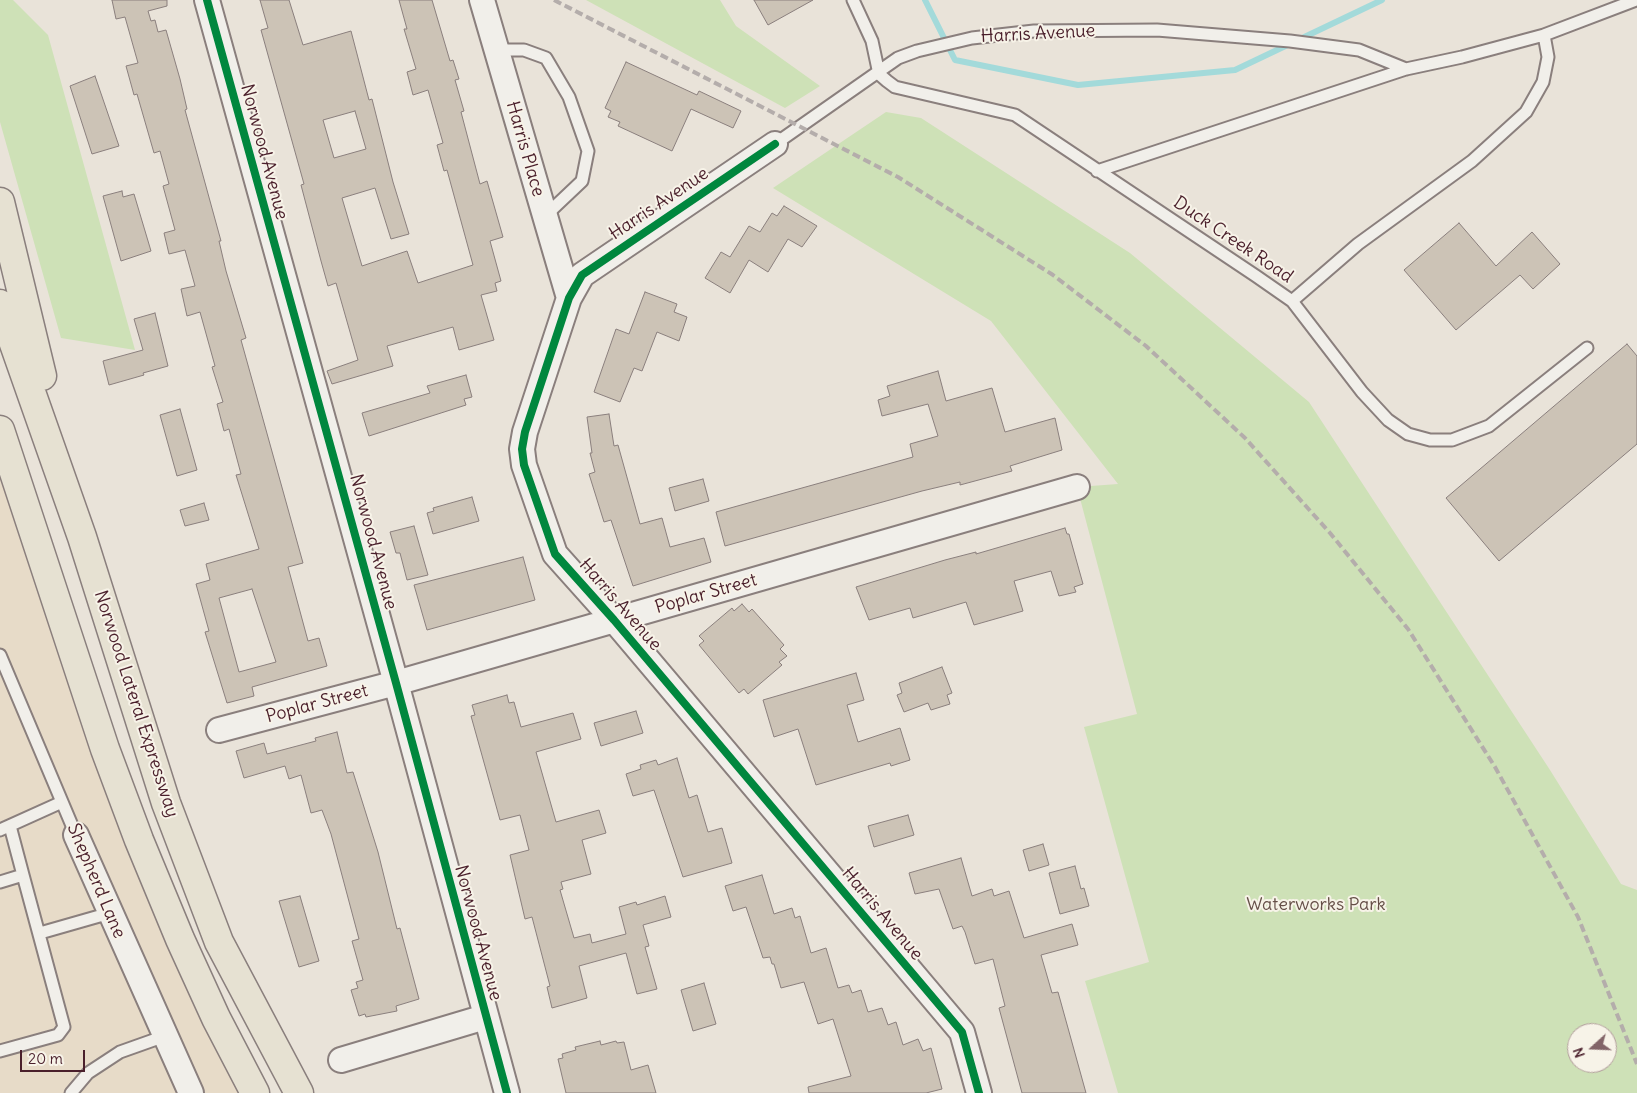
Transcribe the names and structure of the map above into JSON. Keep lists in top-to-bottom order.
{
  "streets": {
    "highway": ["Norwood Lateral Expressway"],
    "street": [
      "Harris Avenue",
      "Harris Place",
      "Norwood Avenue",
      "Poplar Street",
      "Shepherd Lane"
    ],
    "lane": ["Duck Creek Road"]
  },
  "crossings": [
    ["Harris Avenue", "Harris Place"],
    ["Harris Avenue", "Duck Creek Road"],
    ["Harris Avenue", "Poplar Street"],
    ["Norwood Avenue", "Poplar Street"]
  ],
  "parks": ["Waterworks Park"],
  "scale_bar": "20 m",
  "north": "left"
}
